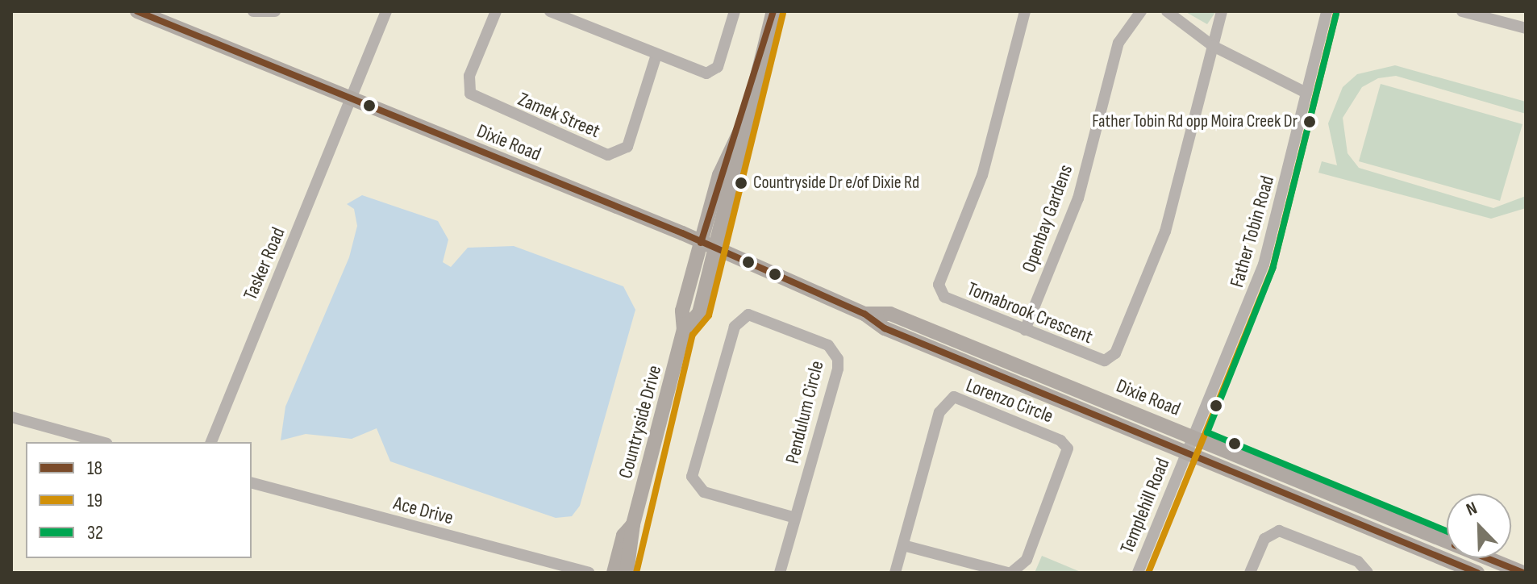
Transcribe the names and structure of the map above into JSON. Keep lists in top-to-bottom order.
{
  "streets": {
    "main road": ["Dixie Road", "Countryside Drive"],
    "street": [
      "Zamek Street",
      "Openbay Gardens",
      "Father Tobin Road",
      "Tasker Road",
      "Tomabrook Crescent",
      "Lorenzo Circle",
      "Pendulum Circle",
      "Templehill Road",
      "Ace Drive"
    ]
  },
  "crossings": [
    ["Dixie Road", "Father Tobin Road"],
    ["Dixie Road", "Tasker Road"],
    ["Dixie Road", "Countryside Drive"],
    ["Dixie Road", "Templehill Road"],
    ["Openbay Gardens", "Tomabrook Crescent"],
    ["Father Tobin Road", "Templehill Road"]
  ],
  "places": ["Father Tobin Rd opp Moira Creek Dr", "Countryside Dr e/of Dixie Rd"],
  "lines": ["transit line 18", "transit line 19", "transit line 32"],
  "legend": ["18", "19", "32"],
  "north": "top left"
}
